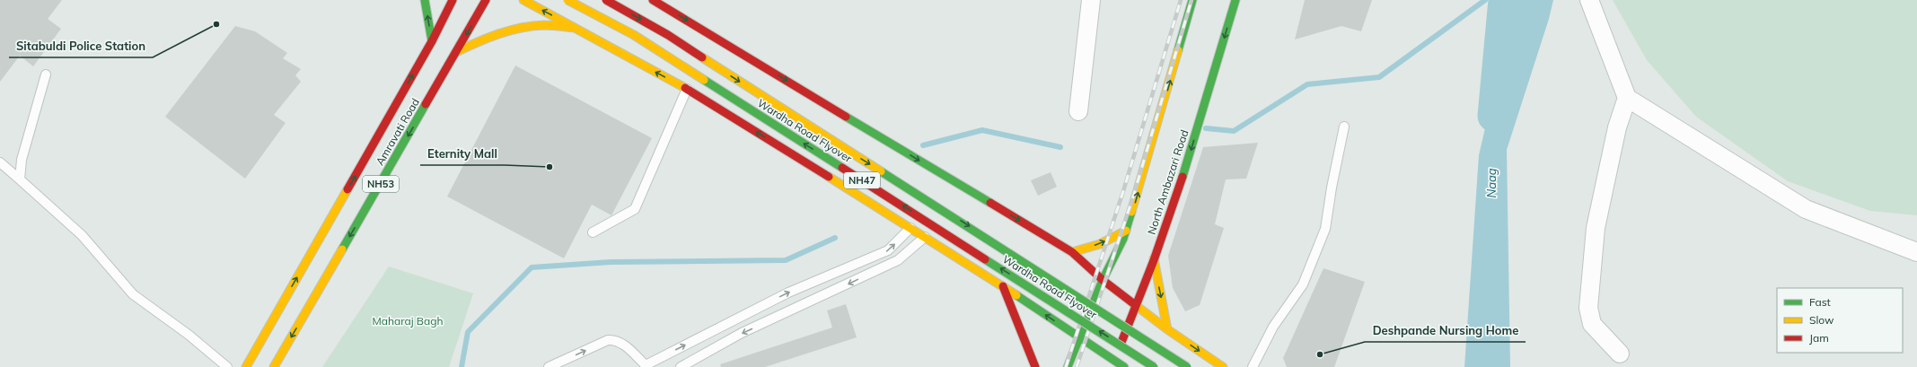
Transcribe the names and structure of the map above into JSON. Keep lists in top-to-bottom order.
{
  "streets": {
    "main road": [
      "Wardha Road Flyover",
      "Amravati Road",
      "NH47",
      "North Ambazari Road",
      "NH53"
    ]
  },
  "water": ["Naag"],
  "parks": ["Maharaj Bagh"],
  "places": ["Sitabuldi Police Station", "Eternity Mall", "Deshpande Nursing Home"],
  "legend": ["Fast", "Slow", "Jam"]
}
